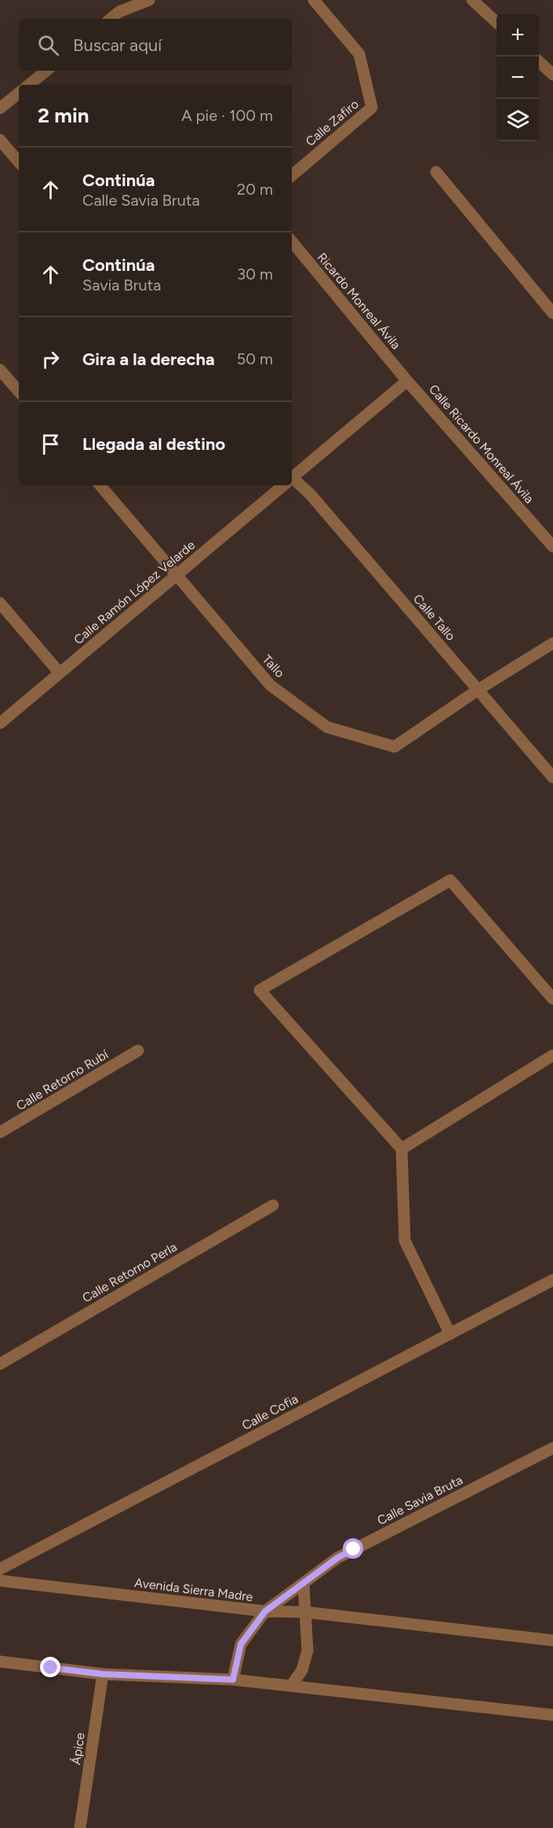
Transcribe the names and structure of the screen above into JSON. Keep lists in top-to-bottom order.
{
  "streets": {
    "street": [
      "Calle Zafiro",
      "Ricardo Monreal Ávila",
      "Calle Ricardo Monreal Ávila",
      "Calle Ramón López Velarde",
      "Calle Tallo",
      "Tallo",
      "Calle Retorno Rubí",
      "Calle Retorno Perla",
      "Calle Cofia",
      "Calle Savia Bruta",
      "Avenida Sierra Madre",
      "Ápice"
    ]
  },
  "crossings": [
    ["Ricardo Monreal Ávila", "Calle Ricardo Monreal Ávila"],
    ["Ricardo Monreal Ávila", "Calle Ramón López Velarde"],
    ["Calle Ricardo Monreal Ávila", "Calle Ramón López Velarde"],
    ["Calle Ramón López Velarde", "Tallo"],
    ["Calle Tallo", "Tallo"],
    ["Calle Savia Bruta", "Avenida Sierra Madre"]
  ],
  "page": {
    "map_buttons": ["+", "−"],
    "search": "Buscar aquí",
    "heading": ["2 min", "A pie · 100 m"],
    "list": [
      ["Continúa", "Calle Savia Bruta", "20 m"],
      ["Continúa", "Savia Bruta", "30 m"],
      ["Gira a la derecha", "50 m"],
      "Llegada al destino"
    ]
  }
}
